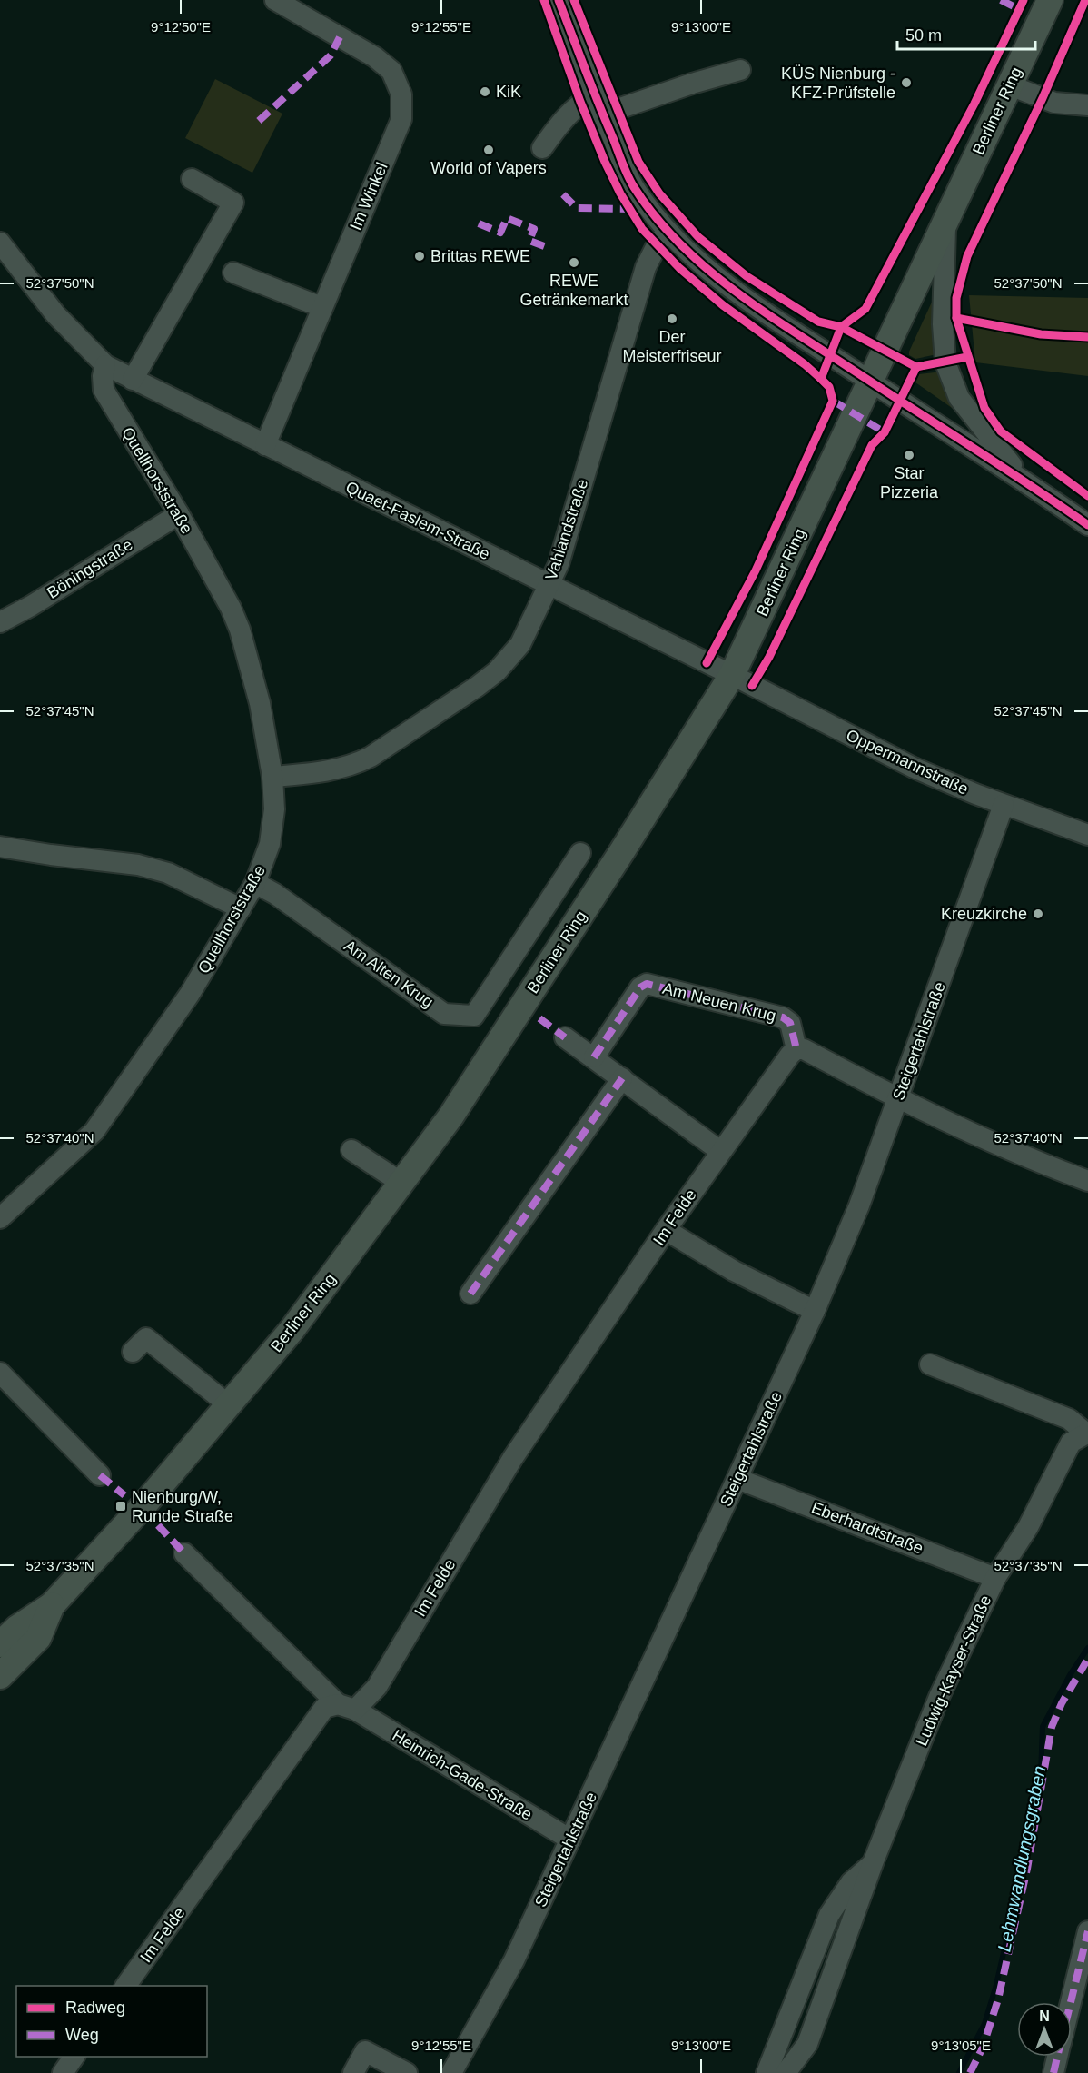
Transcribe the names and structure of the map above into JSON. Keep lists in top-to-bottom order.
{
  "streets": {
    "main road": ["Berliner Ring"],
    "street": [
      "Im Winkel",
      "Quellhorststraße",
      "Quaet-Faslem-Straße",
      "Vahlandstraße",
      "Böningstraße",
      "Oppermannstraße",
      "Am Alten Krug",
      "Am Neuen Krug",
      "Steigertahlstraße",
      "Im Felde",
      "Eberhardtstraße",
      "Ludwig-Kayser-Straße",
      "Heinrich-Gade-Straße"
    ]
  },
  "crossings": [
    ["Berliner Ring", "Quaet-Faslem-Straße"],
    ["Berliner Ring", "Oppermannstraße"],
    ["Im Winkel", "Quaet-Faslem-Straße"],
    ["Quellhorststraße", "Quaet-Faslem-Straße"],
    ["Quellhorststraße", "Vahlandstraße"],
    ["Quellhorststraße", "Böningstraße"],
    ["Quellhorststraße", "Am Alten Krug"],
    ["Quaet-Faslem-Straße", "Vahlandstraße"],
    ["Quaet-Faslem-Straße", "Oppermannstraße"],
    ["Oppermannstraße", "Steigertahlstraße"],
    ["Steigertahlstraße", "Eberhardtstraße"],
    ["Steigertahlstraße", "Heinrich-Gade-Straße"],
    ["Im Felde", "Heinrich-Gade-Straße"],
    ["Eberhardtstraße", "Ludwig-Kayser-Straße"]
  ],
  "water": ["Lehmwandlungsgraben"],
  "places": {
    "other": [
      "KÜS Nienburg - KFZ-Prüfstelle",
      "KiK",
      "World of Vapers",
      "Brittas REWE",
      "REWE Getränkemarkt",
      "Der Meisterfriseur",
      "Star Pizzeria",
      "Kreuzkirche"
    ],
    "transit": ["Nienburg/W, Runde Straße"]
  },
  "legend": ["Radweg", "Weg"],
  "scale_bar": "50 m",
  "north": "top",
  "coordinates": [
    "9°12'50\"E",
    "9°12'55\"E",
    "9°13'00\"E",
    "52°37'50\"N",
    "52°37'45\"N",
    "52°37'40\"N",
    "52°37'35\"N",
    "9°13'05\"E"
  ]
}
